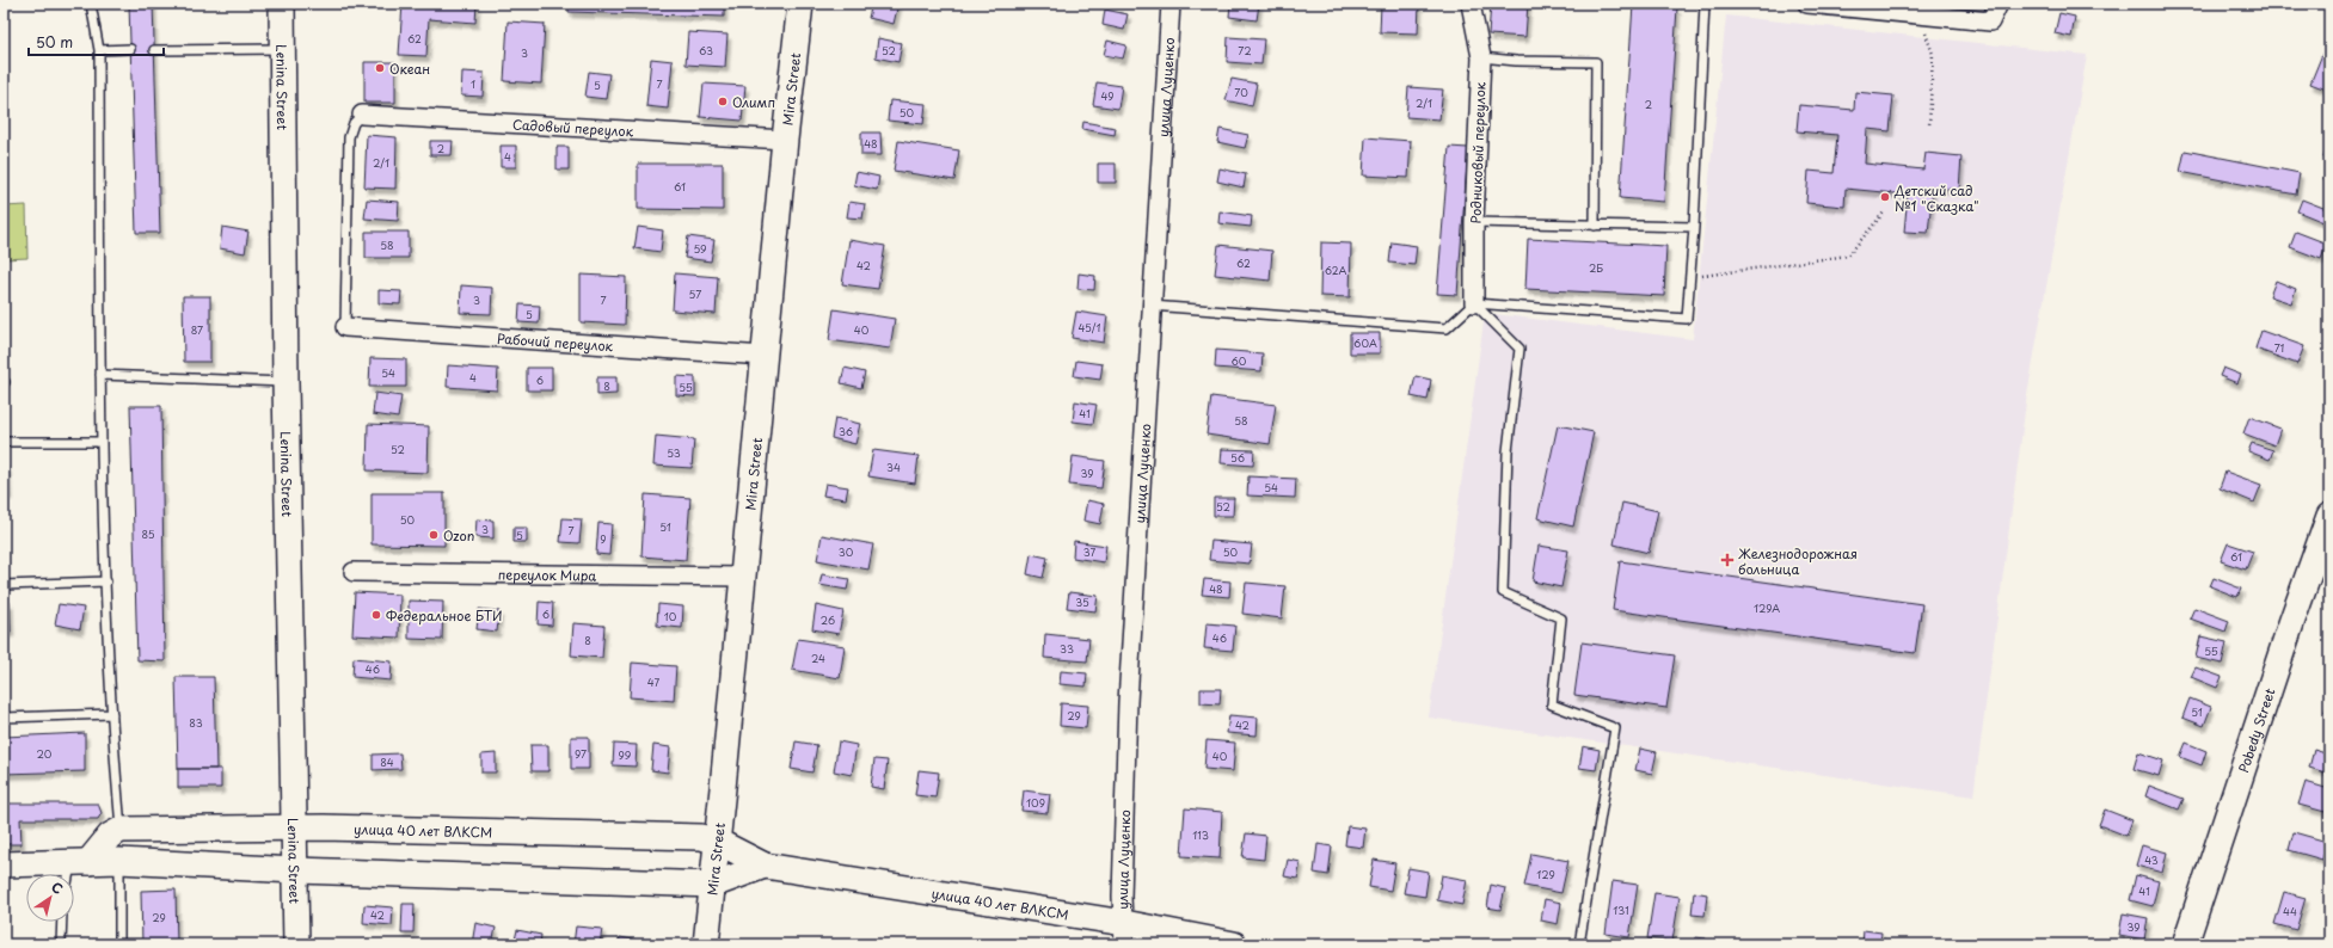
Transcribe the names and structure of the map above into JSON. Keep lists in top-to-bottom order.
{
  "streets": {
    "street": [
      "Lenina Street",
      "улица Луценко",
      "Mira Street",
      "Садовый переулок",
      "Родниковый переулок",
      "Рабочий переулок",
      "переулок Мира",
      "Pobedy Street",
      "улица 40 лет ВЛКСМ"
    ]
  },
  "crossings": [
    ["Lenina Street", "улица 40 лет ВЛКСМ"],
    ["улица Луценко", "улица 40 лет ВЛКСМ"],
    ["Mira Street", "Садовый переулок"],
    ["Mira Street", "Рабочий переулок"],
    ["Mira Street", "переулок Мира"],
    ["Mira Street", "улица 40 лет ВЛКСМ"]
  ],
  "places": {
    "other": [
      "Океан",
      "Олимп",
      "Детский сад №1 \"Сказка\"",
      "Ozon",
      "Федеральное БТИ"
    ],
    "health": ["Железнодорожная больница"]
  },
  "house_numbers": [
    "62",
    "63",
    "52",
    "72",
    "3",
    "1",
    "7",
    "5",
    "70",
    "49",
    "2/1",
    "2",
    "50",
    "48",
    "2",
    "4",
    "2/1",
    "61",
    "58",
    "59",
    "62",
    "42",
    "2Б",
    "62А",
    "57",
    "3",
    "7",
    "5",
    "45/1",
    "87",
    "40",
    "60А",
    "71",
    "60",
    "54",
    "4",
    "6",
    "8",
    "55",
    "41",
    "58",
    "36",
    "52",
    "53",
    "56",
    "34",
    "39",
    "54",
    "52",
    "50",
    "51",
    "3",
    "7",
    "85",
    "5",
    "9",
    "30",
    "37",
    "50",
    "61",
    "48",
    "35",
    "129А",
    "6",
    "10",
    "26",
    "46",
    "8",
    "33",
    "55",
    "24",
    "46",
    "47",
    "51",
    "29",
    "83",
    "42",
    "20",
    "97",
    "99",
    "40",
    "84",
    "109",
    "113",
    "43",
    "129",
    "41",
    "131",
    "44",
    "42",
    "29",
    "39"
  ],
  "scale_bar": "50 m",
  "north": "top right"
}
